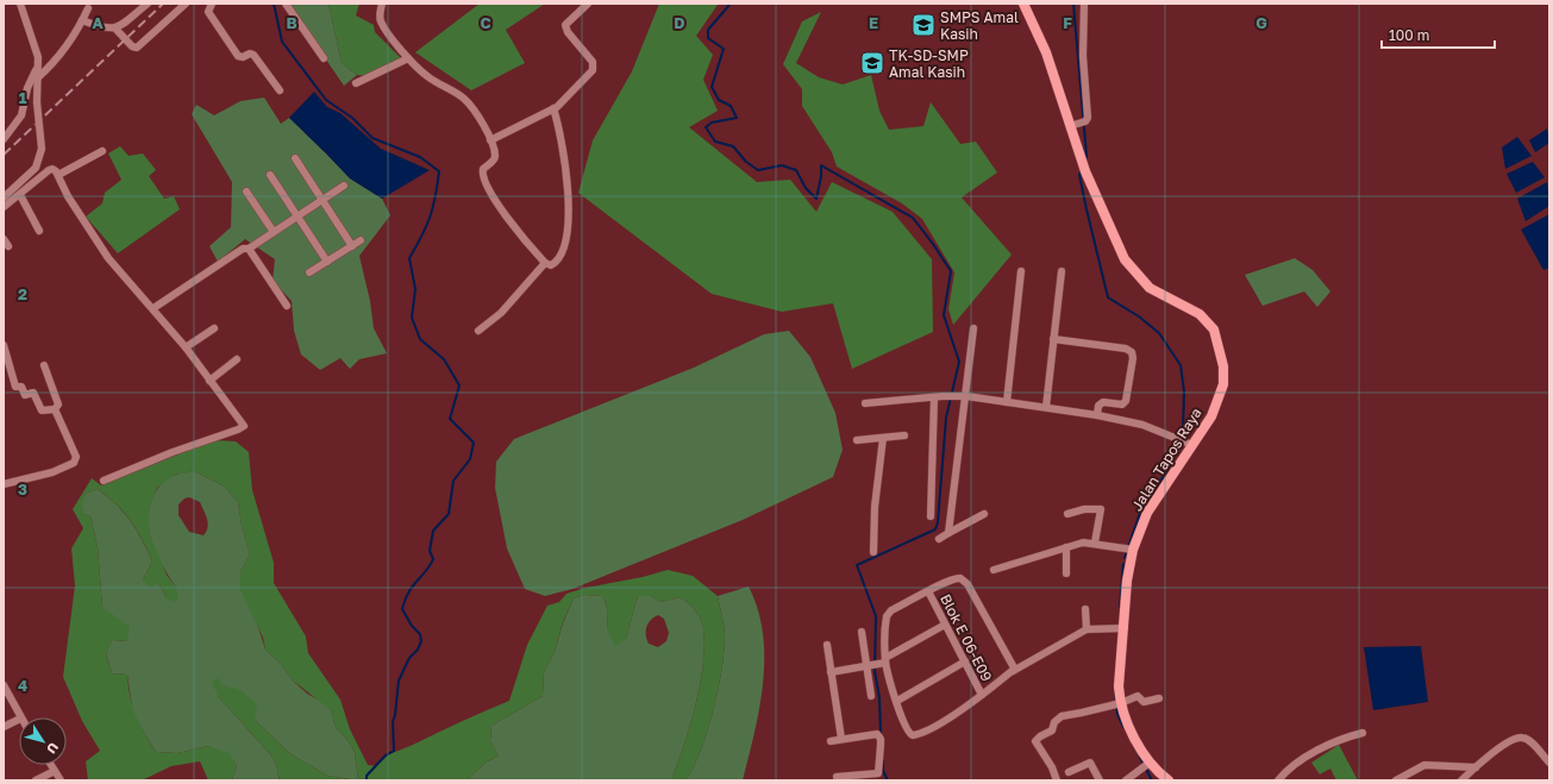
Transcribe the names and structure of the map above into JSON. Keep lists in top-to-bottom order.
{
  "streets": {
    "main road": ["Jalan Tapos Raya"],
    "street": ["Blok E 06-E09"]
  },
  "places": {
    "school or university": ["SMPS Amal Kasih", "TK-SD-SMP Amal Kasih"]
  },
  "scale_bar": "100 m",
  "north": "bottom right",
  "grid": {
    "columns": [
      "A",
      "B",
      "C",
      "D",
      "E",
      "F",
      "G"
    ],
    "rows": [
      "1",
      "2",
      "3",
      "4"
    ]
  }
}
